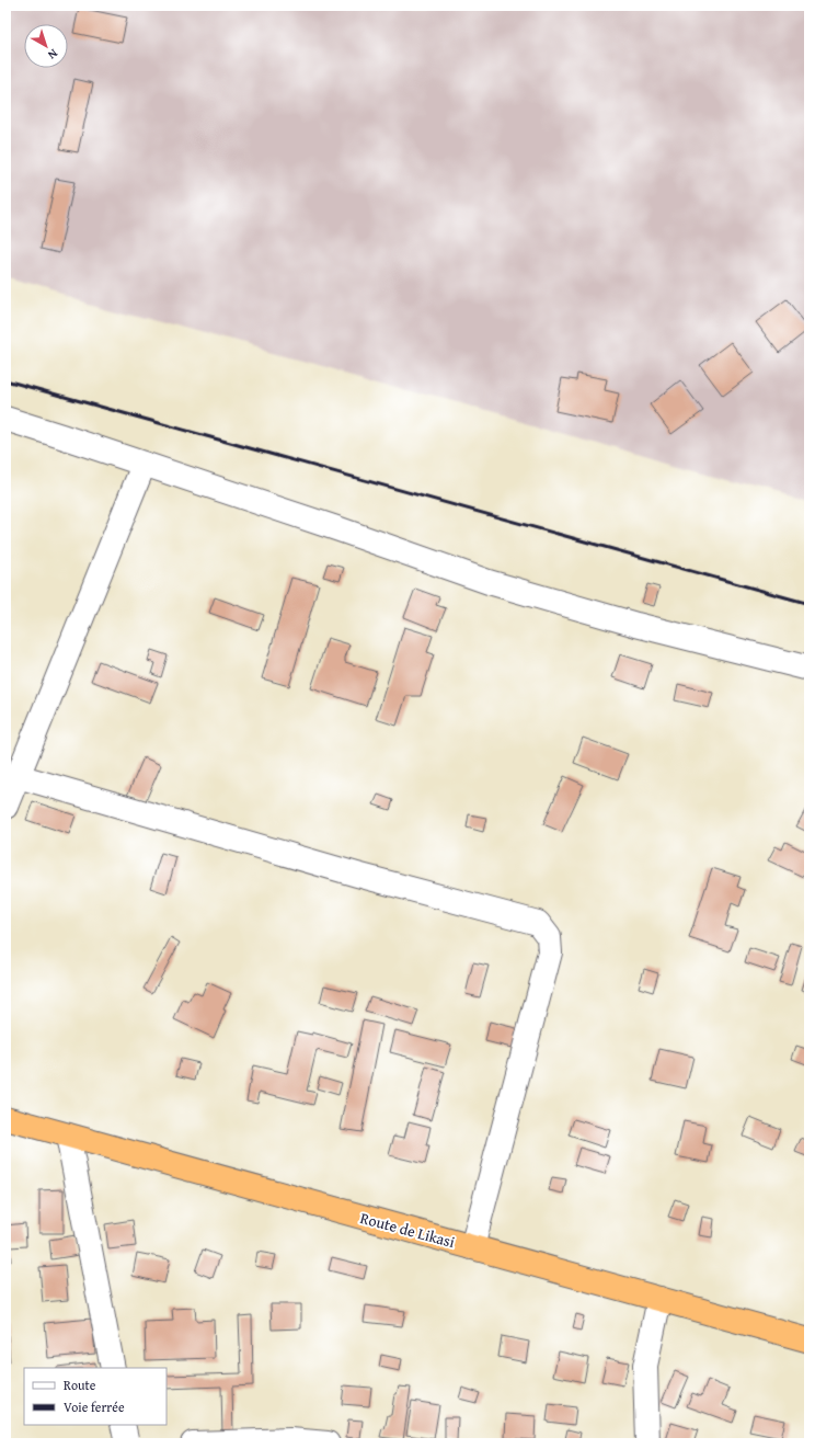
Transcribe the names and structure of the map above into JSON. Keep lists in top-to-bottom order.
{
  "streets": {
    "highway": ["Route de Likasi"]
  },
  "legend": ["Route", "Voie ferrée"],
  "north": "bottom right"
}
